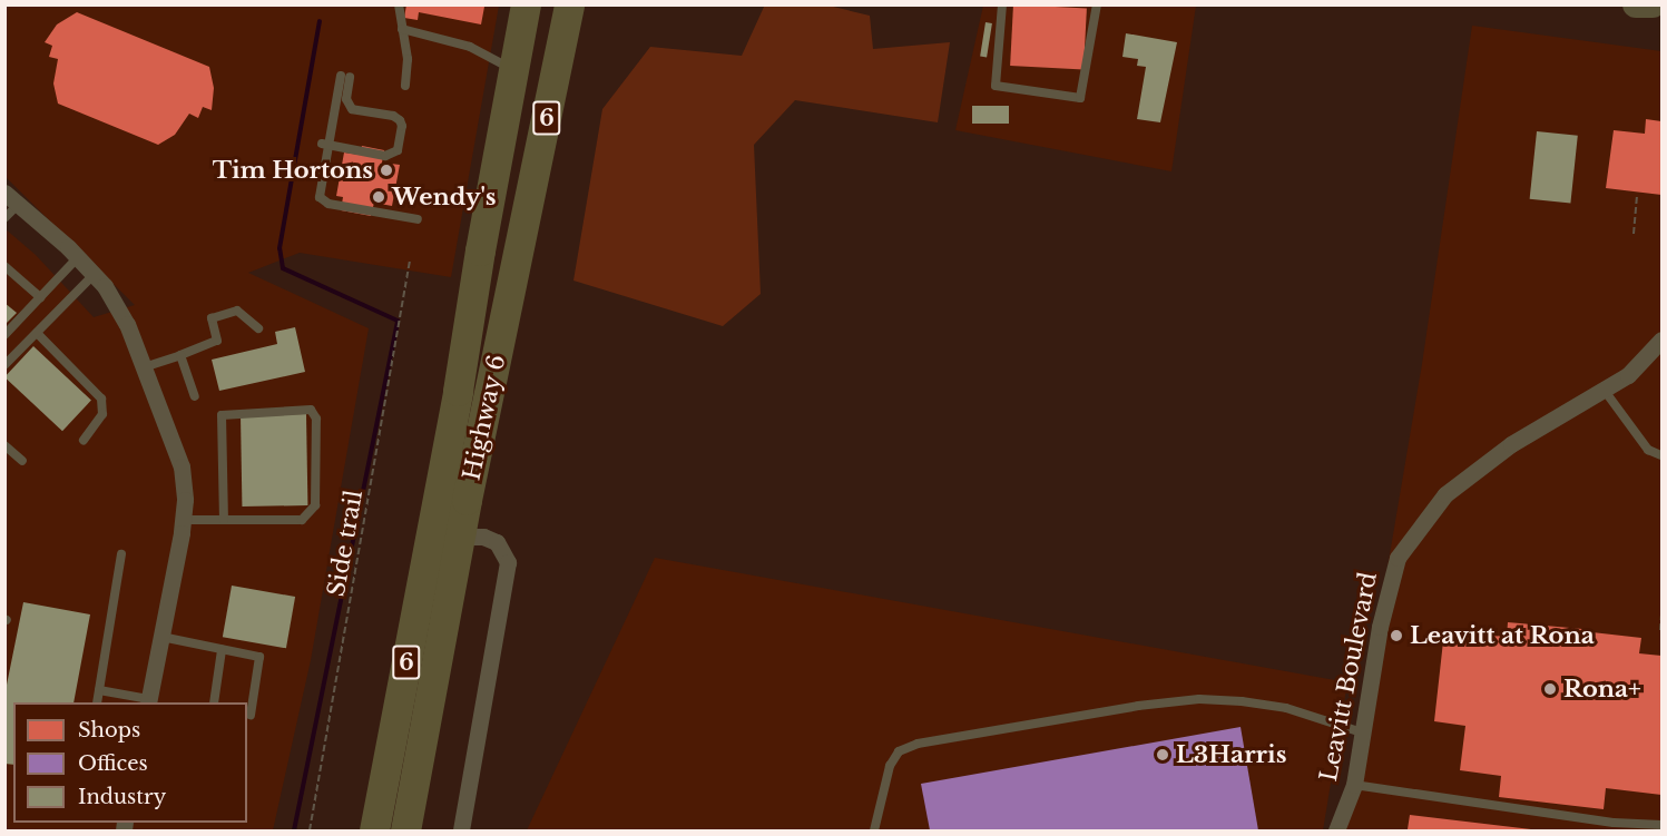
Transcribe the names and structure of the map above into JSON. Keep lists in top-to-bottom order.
{
  "streets": {
    "highway": ["6", "Highway 6"],
    "street": ["Leavitt Boulevard"],
    "path": ["Side trail"]
  },
  "places": [
    "Tim Hortons",
    "Wendy's",
    "Leavitt at Rona",
    "Rona+",
    "L3Harris"
  ],
  "legend": ["Shops", "Offices", "Industry"]
}
